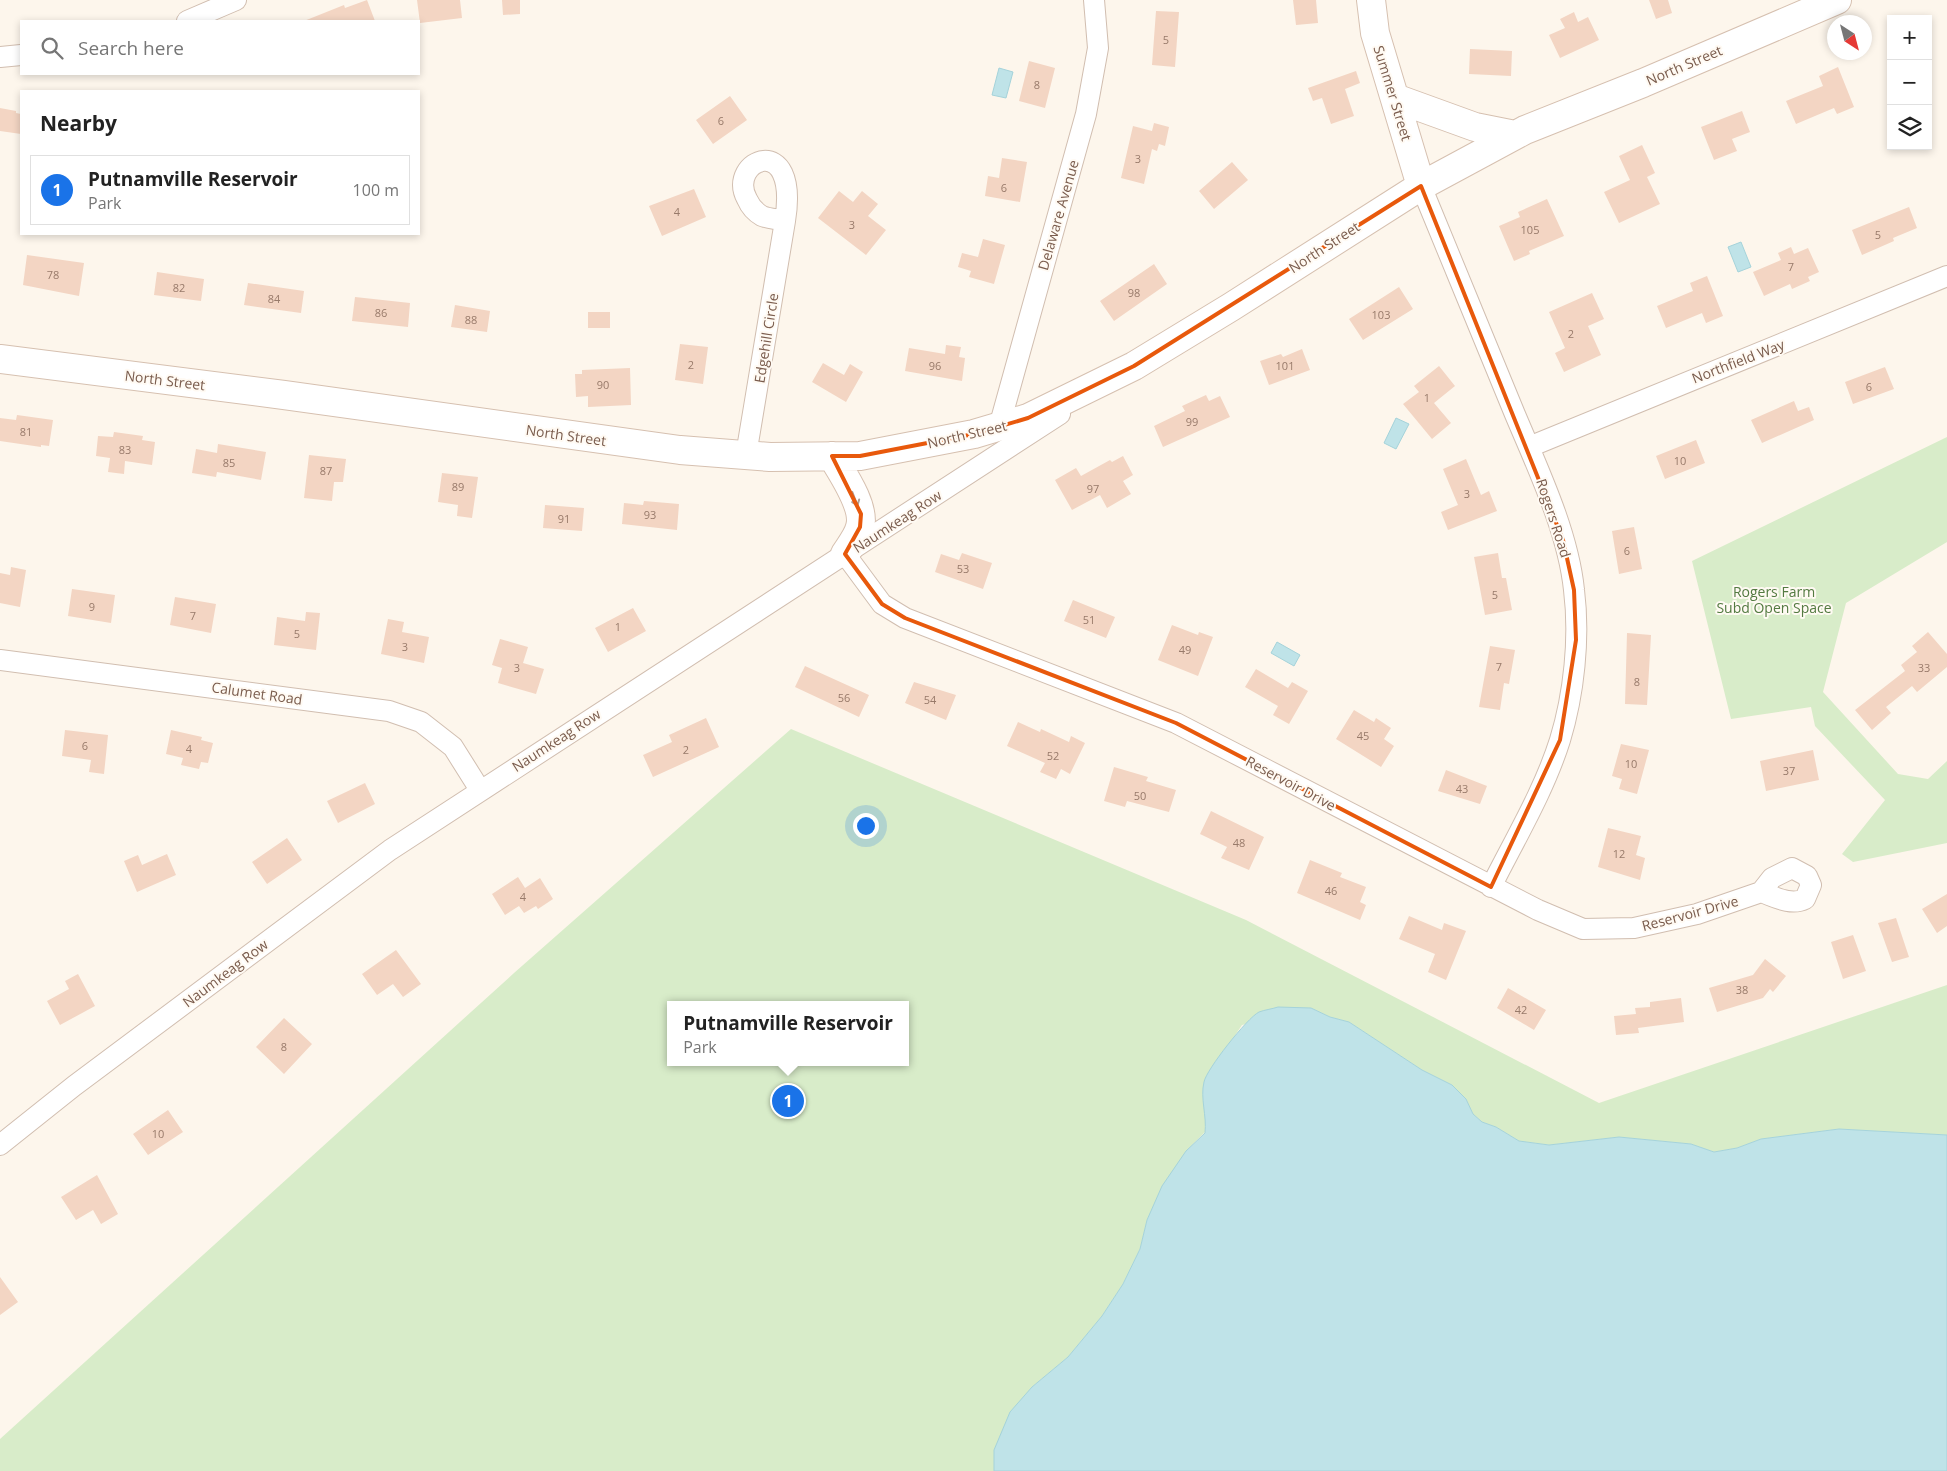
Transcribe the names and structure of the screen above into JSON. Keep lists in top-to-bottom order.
{
  "streets": {
    "street": [
      "North Street",
      "Summer Street",
      "Delaware Avenue",
      "Edgehill Circle",
      "Northfield Way",
      "Rogers Road",
      "Naumkeag Row",
      "Calumet Road",
      "Reservoir Drive"
    ]
  },
  "crossings": [
    ["North Street", "Summer Street"],
    ["North Street", "Delaware Avenue"],
    ["North Street", "Edgehill Circle"],
    ["North Street", "Rogers Road"],
    ["North Street", "Naumkeag Row"],
    ["Summer Street", "Rogers Road"],
    ["Northfield Way", "Rogers Road"],
    ["Rogers Road", "Reservoir Drive"],
    ["Naumkeag Row", "Calumet Road"],
    ["Naumkeag Row", "Reservoir Drive"]
  ],
  "parks": ["Rogers Farm Subd Open Space"],
  "house_numbers": [
    "5",
    "8",
    "6",
    "3",
    "6",
    "4",
    "3",
    "105",
    "5",
    "7",
    "78",
    "82",
    "98",
    "84",
    "86",
    "103",
    "88",
    "2",
    "2",
    "96",
    "101",
    "90",
    "6",
    "1",
    "99",
    "81",
    "83",
    "10",
    "85",
    "87",
    "89",
    "97",
    "3",
    "93",
    "91",
    "6",
    "53",
    "5",
    "9",
    "7",
    "51",
    "1",
    "5",
    "3",
    "49",
    "7",
    "3",
    "33",
    "8",
    "56",
    "54",
    "45",
    "6",
    "4",
    "2",
    "52",
    "10",
    "37",
    "43",
    "50",
    "48",
    "12",
    "46",
    "4",
    "38",
    "42",
    "8",
    "10"
  ],
  "north": "bottom right",
  "page": {
    "map_buttons": ["+", "−"],
    "search": "Search here",
    "heading": "Nearby",
    "list": [
      {
        "mark": "1",
        "name": "Putnamville Reservoir",
        "note": "Park",
        "value": "100 m"
      }
    ],
    "popup": ["Putnamville Reservoir", "Park"],
    "pins": "1"
  }
}
